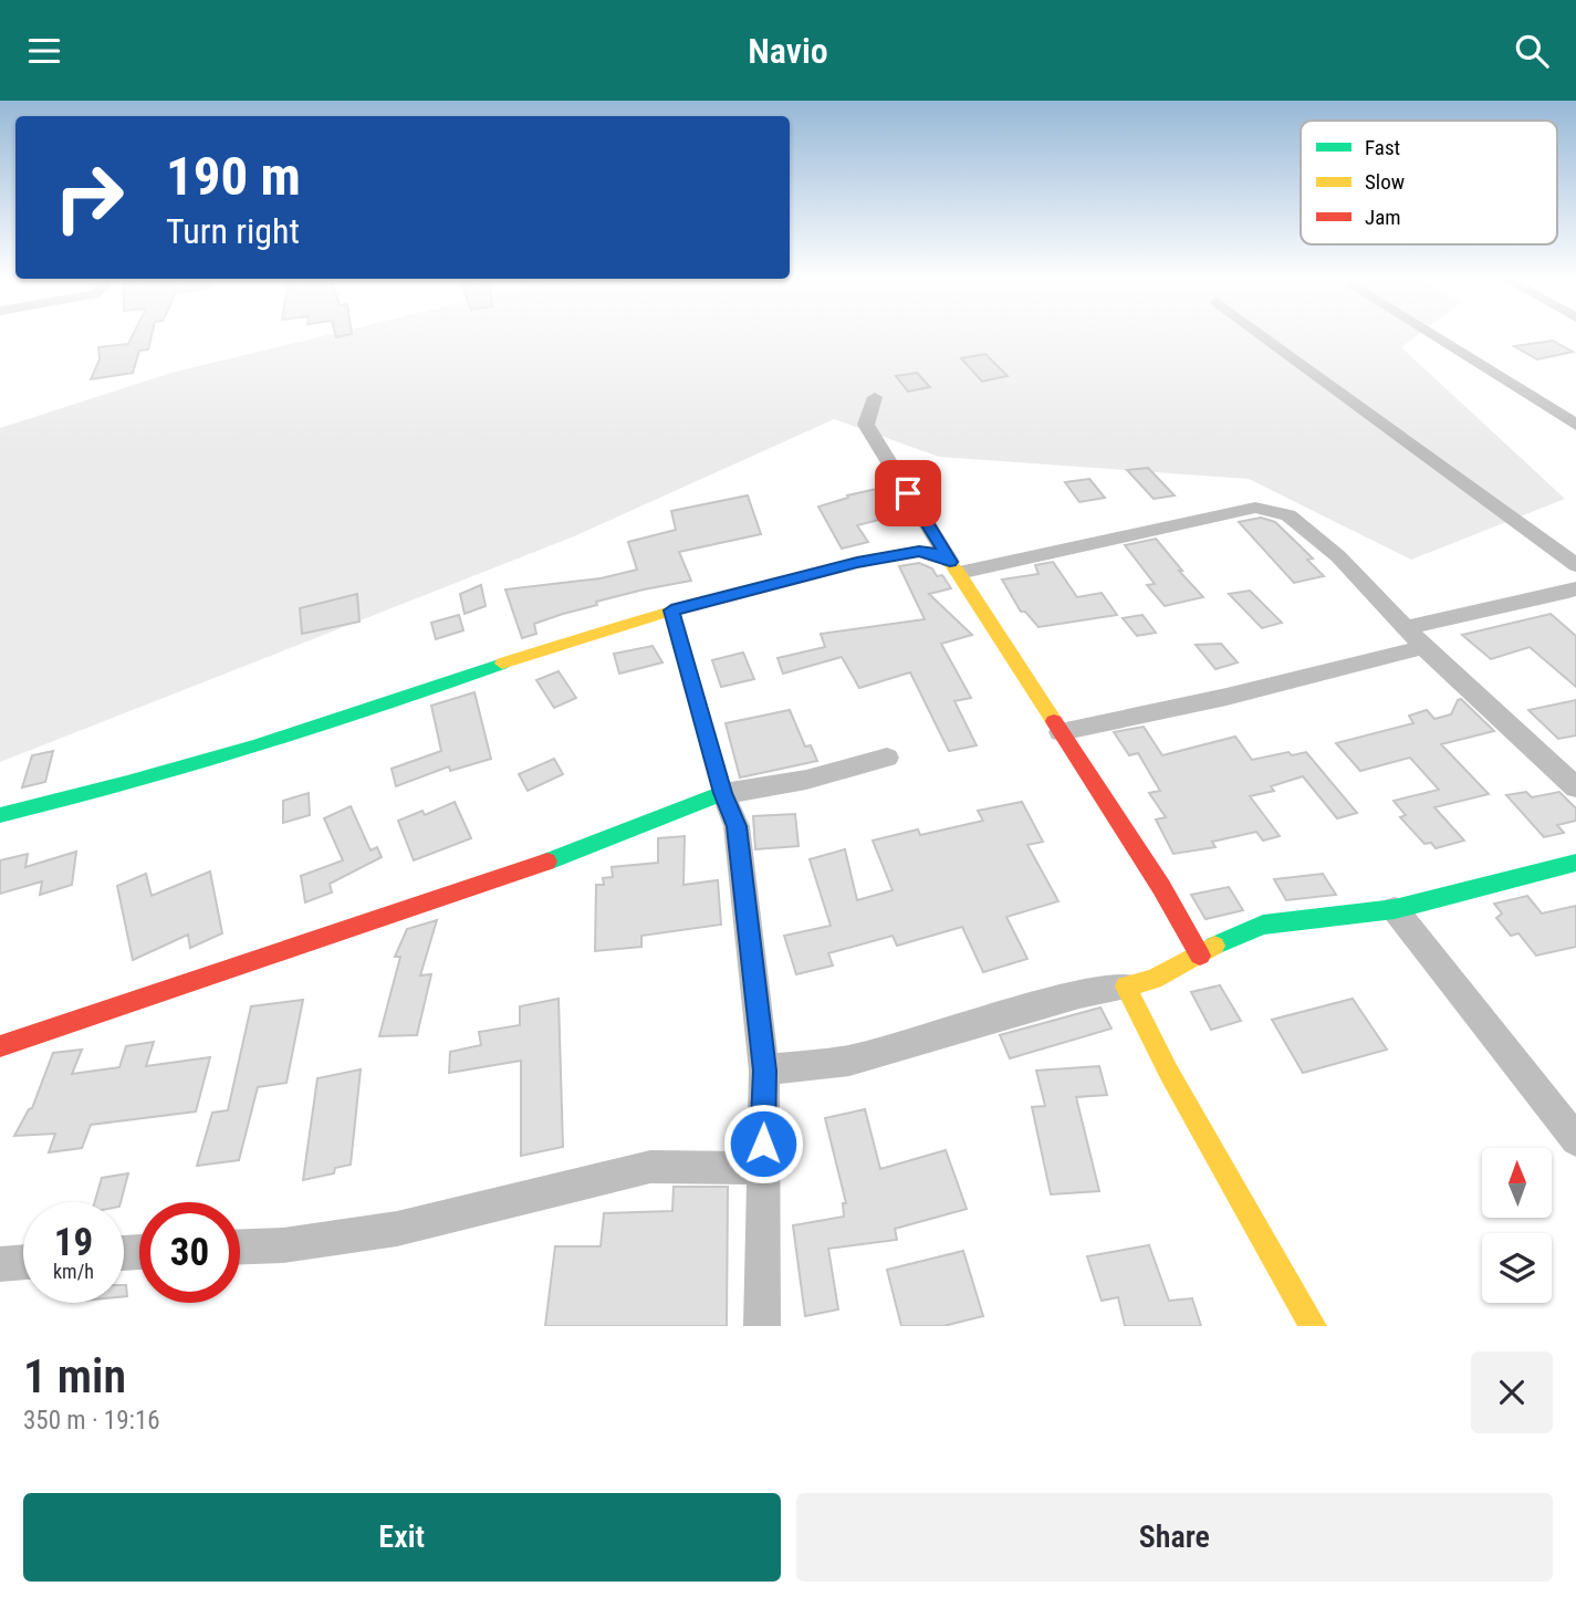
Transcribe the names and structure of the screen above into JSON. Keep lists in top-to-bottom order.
{
  "legend": ["Fast", "Slow", "Jam"],
  "north": "top",
  "page": {
    "header": "Navio",
    "turn": ["190 m", "Turn right"],
    "speed": "19 km/h",
    "limit": "30",
    "heading": ["1 min", "350 m · 19:16"],
    "buttons": ["Exit", "Share"]
  }
}
